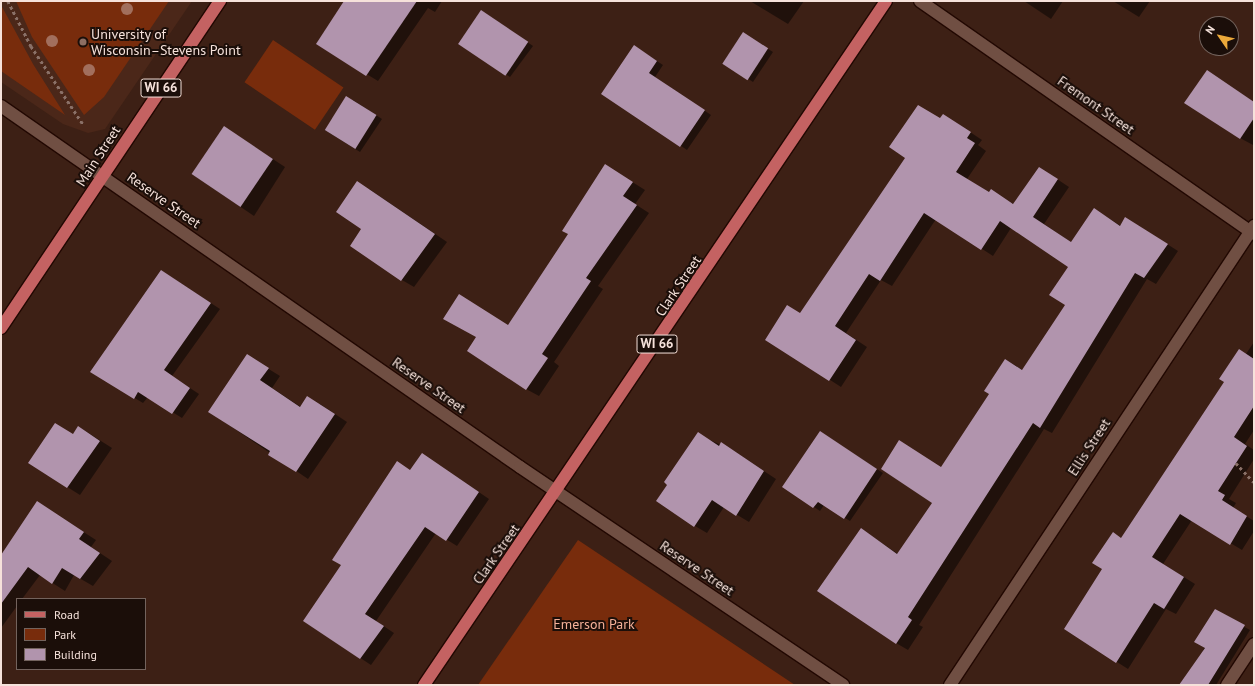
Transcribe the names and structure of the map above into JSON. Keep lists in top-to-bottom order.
{
  "streets": {
    "main road": ["WI 66", "Main Street", "Clark Street"],
    "street": ["Fremont Street", "Reserve Street", "Ellis Street"]
  },
  "crossings": [
    ["Fremont Street", "Ellis Street"],
    ["Main Street", "Reserve Street"],
    ["Reserve Street", "Clark Street"]
  ],
  "parks": ["Emerson Park"],
  "places": ["University of Wisconsin–Stevens Point"],
  "legend": ["Road", "Park", "Building"],
  "north": "top left"
}
